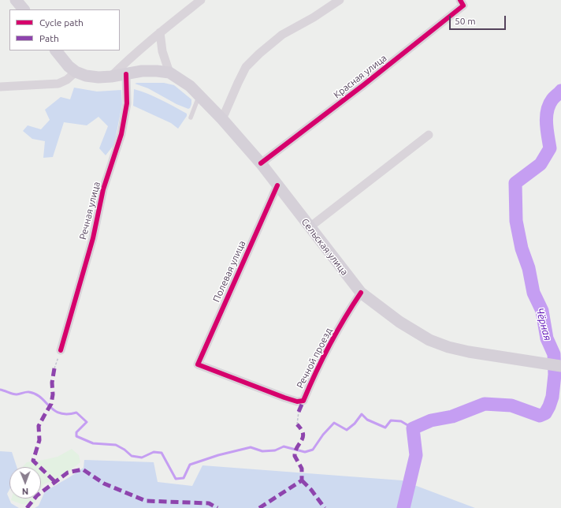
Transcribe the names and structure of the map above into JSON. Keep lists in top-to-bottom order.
{
  "streets": {
    "main road": ["Сельская улица"],
    "street": [
      "Красная улица",
      "Речная улица",
      "Полевая улица",
      "Речной проезд"
    ]
  },
  "crossings": [
    ["Красная улица", "Сельская улица"],
    ["Сельская улица", "Полевая улица"],
    ["Сельская улица", "Речной проезд"],
    ["Полевая улица", "Речной проезд"]
  ],
  "water": ["Чёрная"],
  "legend": ["Cycle path", "Path"],
  "scale_bar": "50 m",
  "north": "bottom"
}
